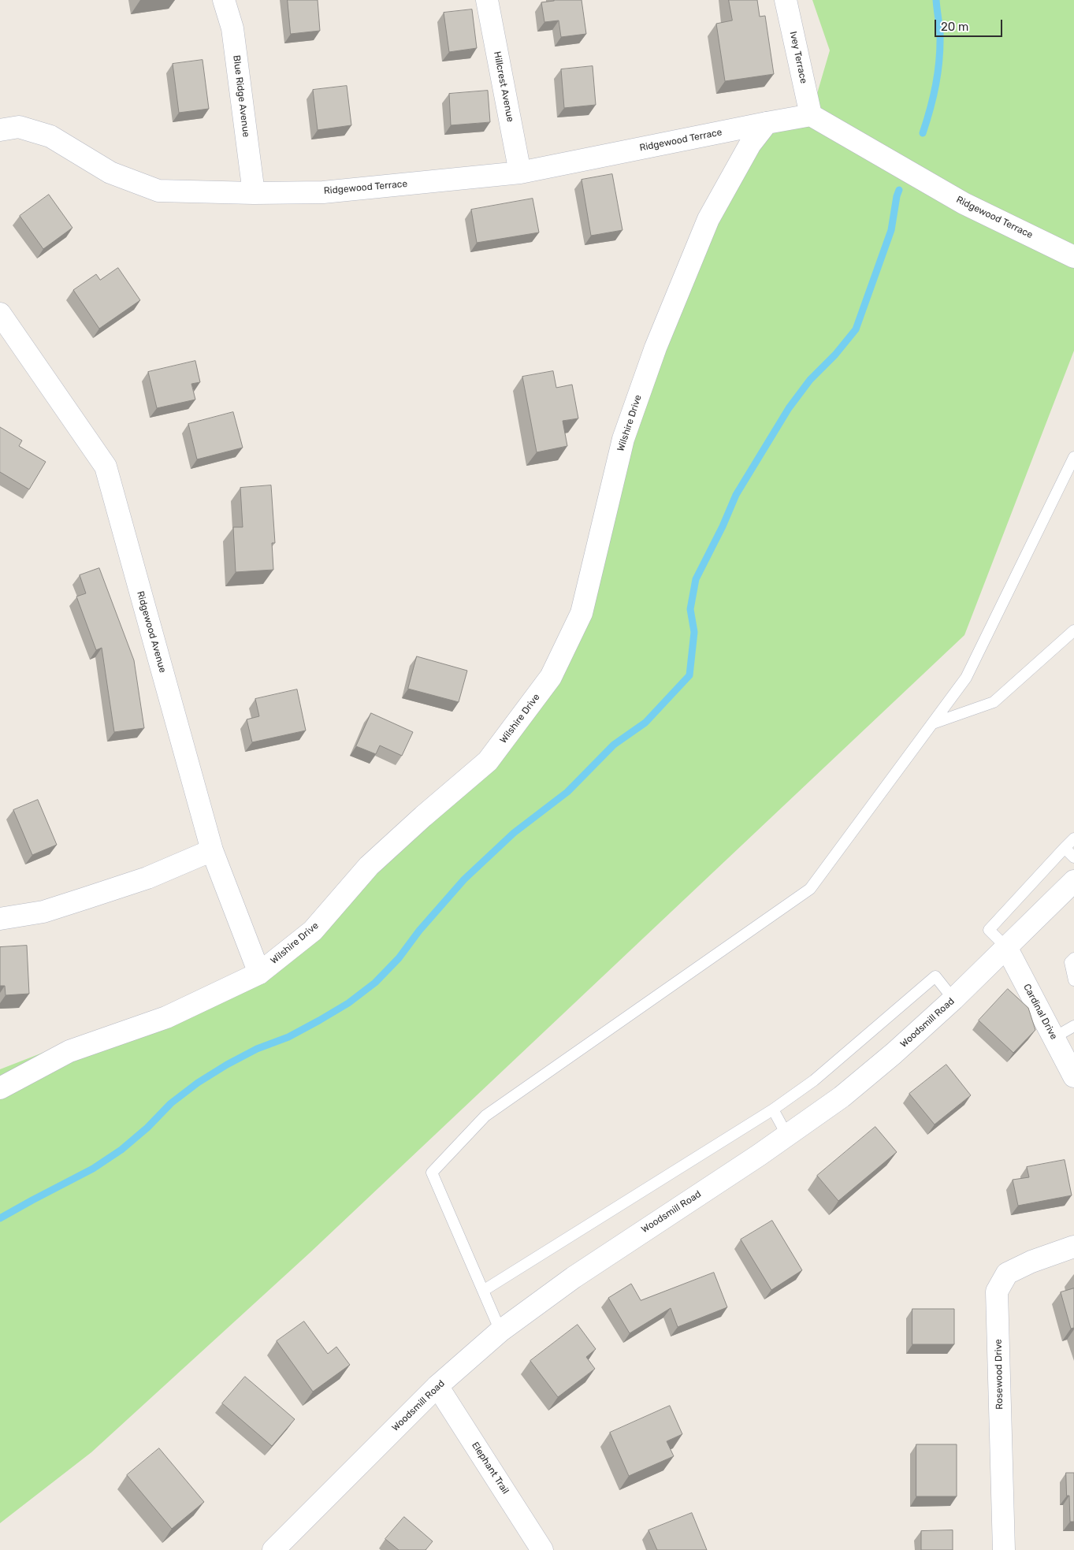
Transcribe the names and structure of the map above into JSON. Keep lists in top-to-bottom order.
{
  "streets": {
    "street": [
      "Ivey Terrace",
      "Hillcrest Avenue",
      "Blue Ridge Avenue",
      "Ridgewood Terrace",
      "Wilshire Drive",
      "Ridgewood Avenue",
      "Cardinal Drive",
      "Woodsmill Road",
      "Rosewood Drive",
      "Elephant Trail"
    ]
  },
  "crossings": [
    ["Ivey Terrace", "Ridgewood Terrace"],
    ["Hillcrest Avenue", "Ridgewood Terrace"],
    ["Blue Ridge Avenue", "Ridgewood Terrace"],
    ["Ridgewood Terrace", "Wilshire Drive"],
    ["Wilshire Drive", "Ridgewood Avenue"],
    ["Cardinal Drive", "Woodsmill Road"],
    ["Woodsmill Road", "Elephant Trail"]
  ],
  "scale_bar": "20 m"
}
